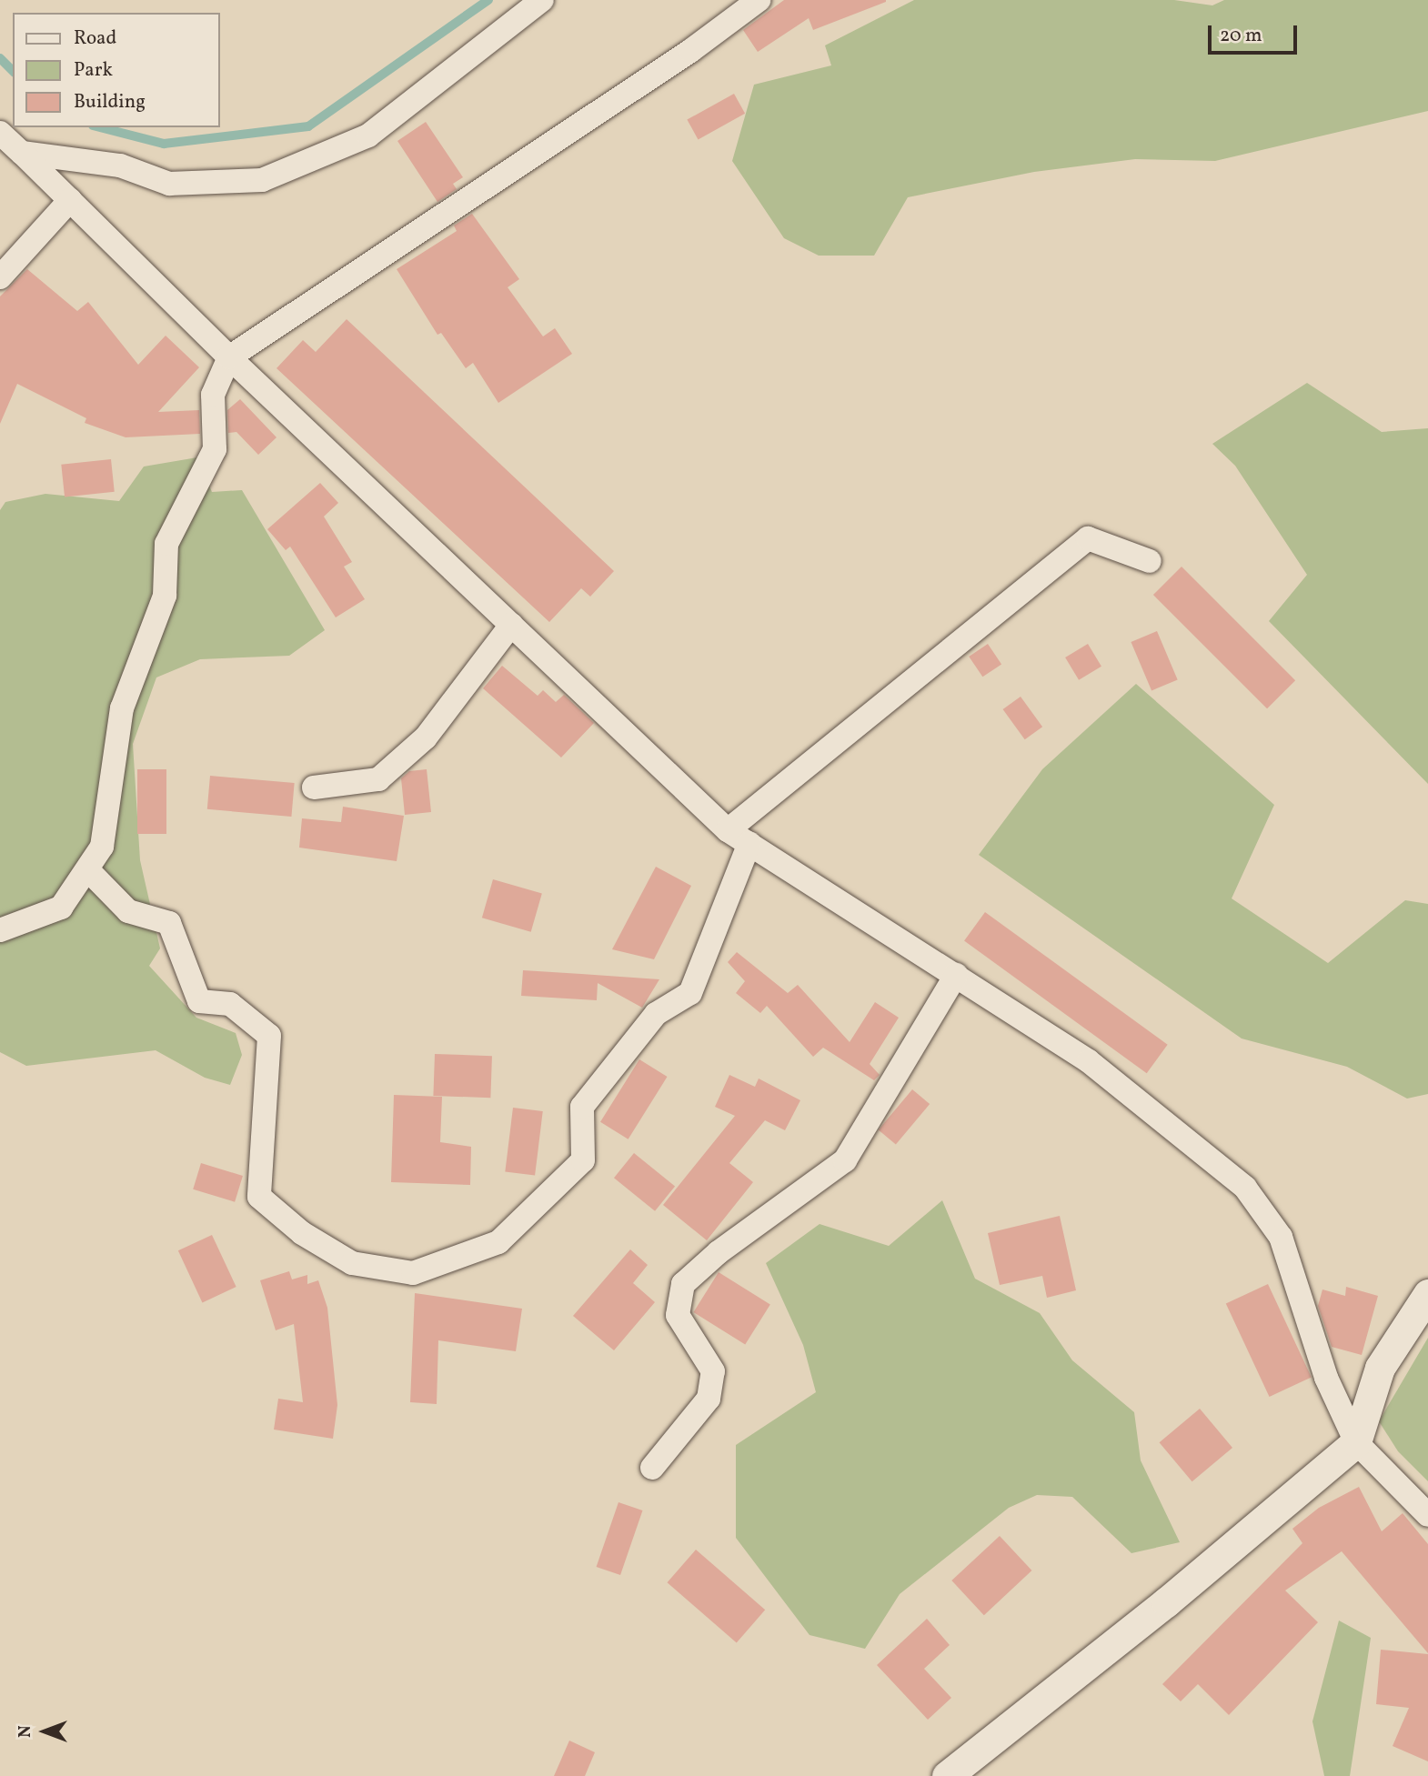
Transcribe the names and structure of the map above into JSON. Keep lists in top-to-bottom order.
{
  "legend": ["Road", "Park", "Building"],
  "scale_bar": "20 m",
  "north": "left"
}
